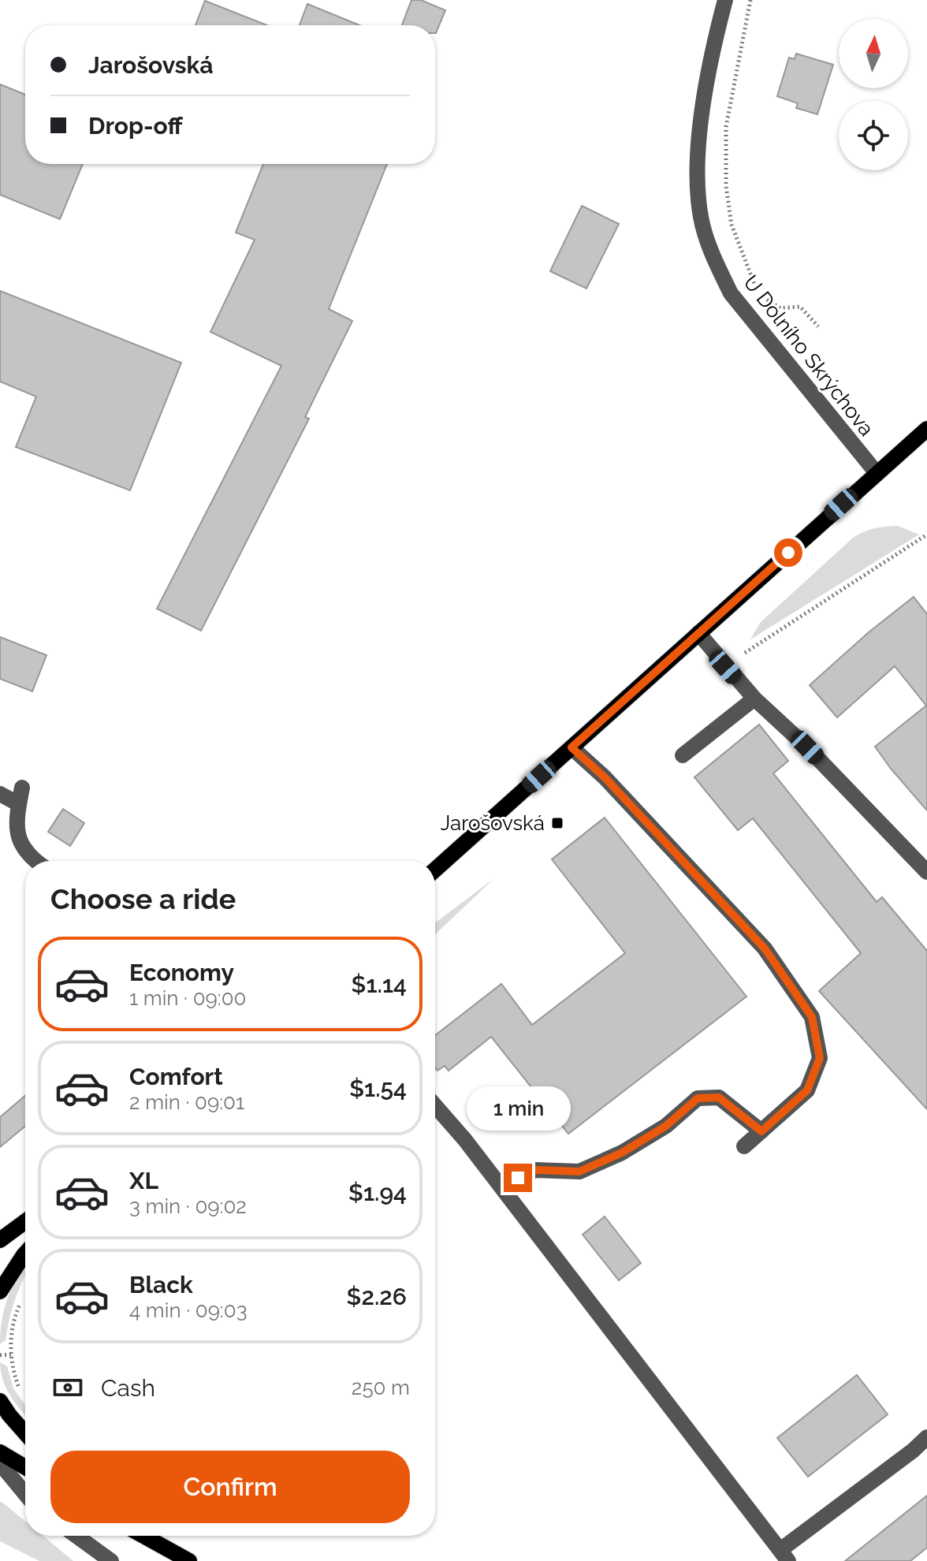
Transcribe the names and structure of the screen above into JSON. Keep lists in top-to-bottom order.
{
  "streets": {
    "street": ["U Dolního Skrýchova"]
  },
  "places": {
    "transit": ["Jarošovská"]
  },
  "north": "top",
  "page": {
    "banner": ["Jarošovská", "Drop-off"],
    "heading": "Choose a ride",
    "list": [
      {
        "name": "Economy",
        "note": "1 min · 09:00",
        "value": "$1.14"
      },
      {
        "name": "Comfort",
        "note": "2 min · 09:01",
        "value": "$1.54"
      },
      {
        "name": "XL",
        "note": "3 min · 09:02",
        "value": "$1.94"
      },
      {
        "name": "Black",
        "note": "4 min · 09:03",
        "value": "$2.26"
      }
    ],
    "bubble": "1 min",
    "pay": ["Cash", "250 m"],
    "buttons": "Confirm"
  }
}
